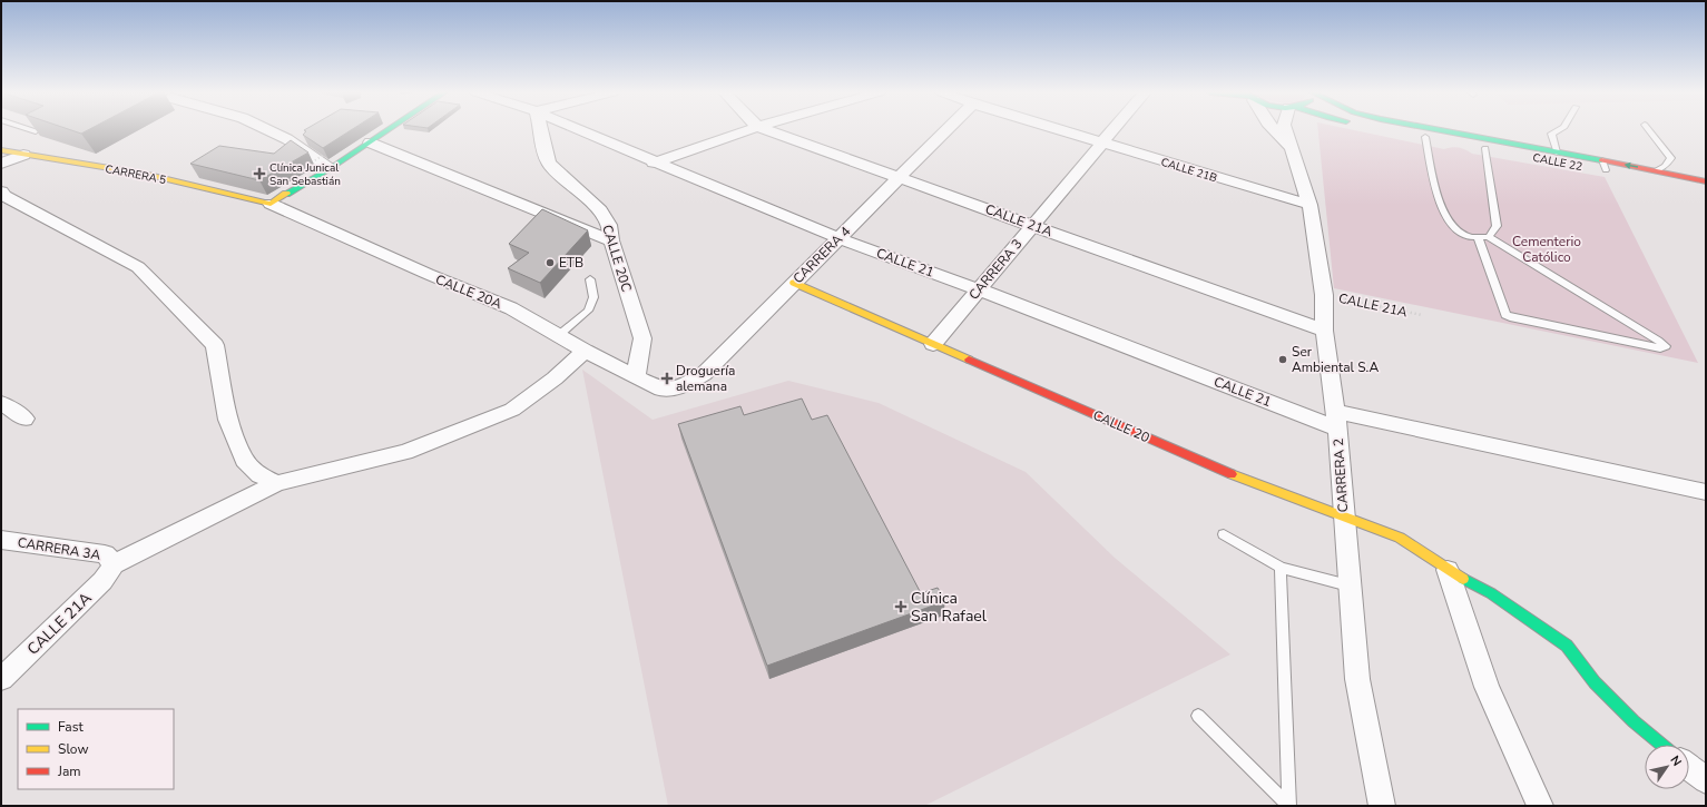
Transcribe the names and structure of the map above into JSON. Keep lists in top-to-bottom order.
{
  "streets": {
    "street": [
      "CALLE 22",
      "CALLE 21B",
      "CARRERA 5",
      "CALLE 21A",
      "CARRERA 4",
      "CALLE 20C",
      "CALLE 21",
      "CARRERA 3",
      "CALLE 20A",
      "CALLE 20",
      "CARRERA 2",
      "CARRERA 3A"
    ]
  },
  "crossings": [
    ["CALLE 21B", "CARRERA 3"],
    ["CALLE 21B", "CARRERA 2"],
    ["CARRERA 5", "CALLE 20A"],
    ["CALLE 21A", "CARRERA 4"],
    ["CALLE 21A", "CARRERA 3"],
    ["CALLE 21A", "CARRERA 2"],
    ["CALLE 21A", "CARRERA 3A"],
    ["CARRERA 4", "CALLE 21"],
    ["CARRERA 4", "CALLE 20A"],
    ["CARRERA 4", "CALLE 20"],
    ["CALLE 20C", "CALLE 20A"],
    ["CALLE 21", "CARRERA 3"],
    ["CALLE 21", "CARRERA 2"],
    ["CARRERA 3", "CALLE 20"],
    ["CALLE 20", "CARRERA 2"]
  ],
  "parks": ["Cementerio Católico"],
  "places": {
    "health": ["Clínica Junical San Sebastián", "Droguería alemana", "Clínica San Rafael"],
    "other": ["ETB", "Ser Ambiental S.A"]
  },
  "legend": ["Fast", "Slow", "Jam"],
  "north": "top right"
}
